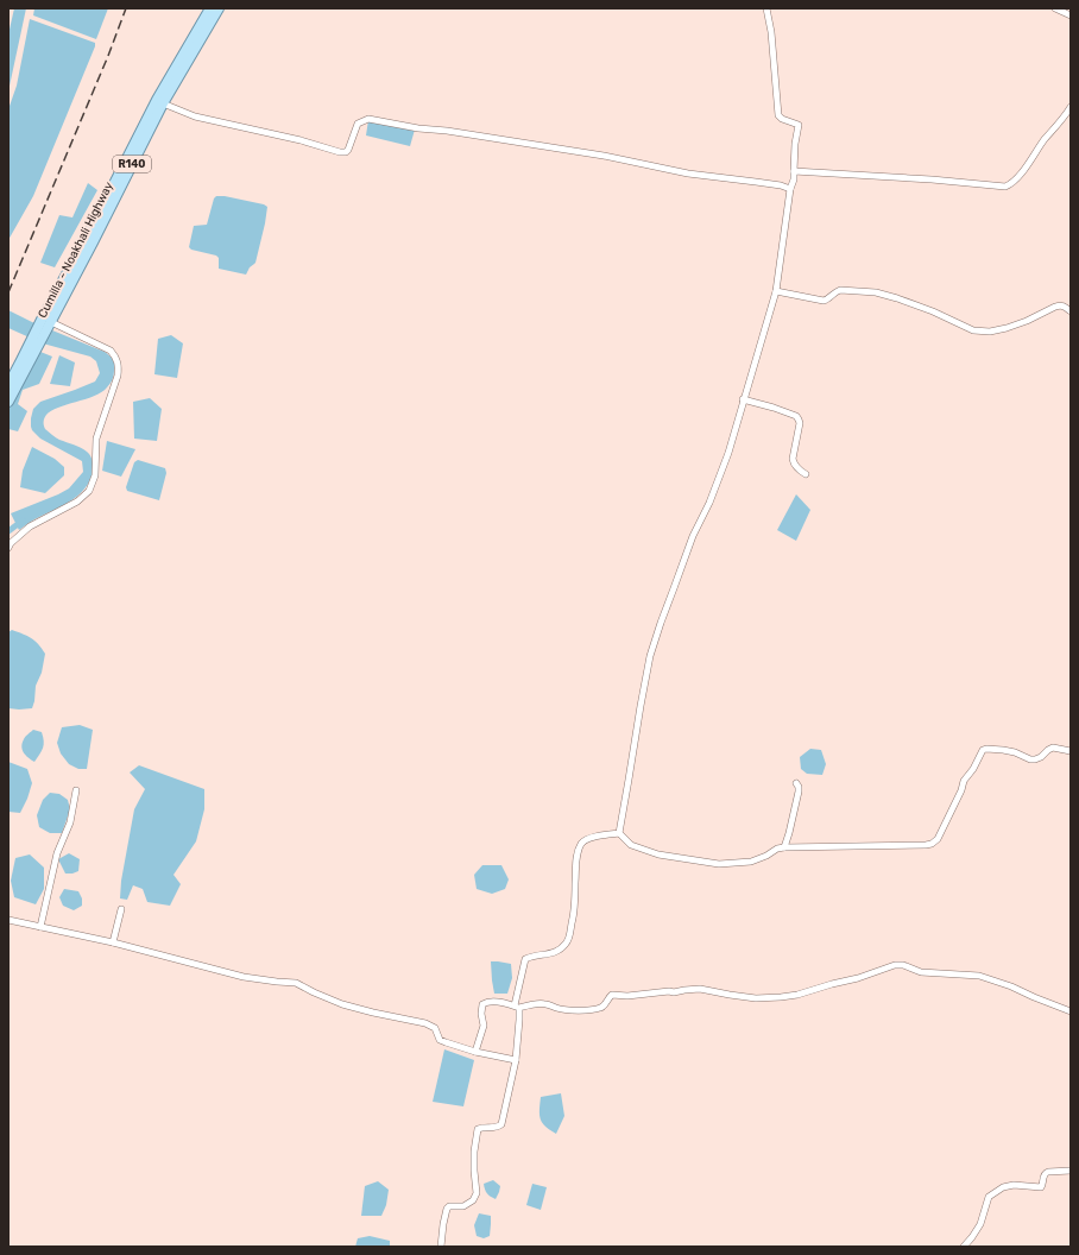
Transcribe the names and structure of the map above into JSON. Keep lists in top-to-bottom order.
{
  "streets": {
    "main road": ["R140", "Cumilla - Noakhali Highway"]
  },
  "crossings": [
    ["R140", "Cumilla - Noakhali Highway"]
  ]
}
